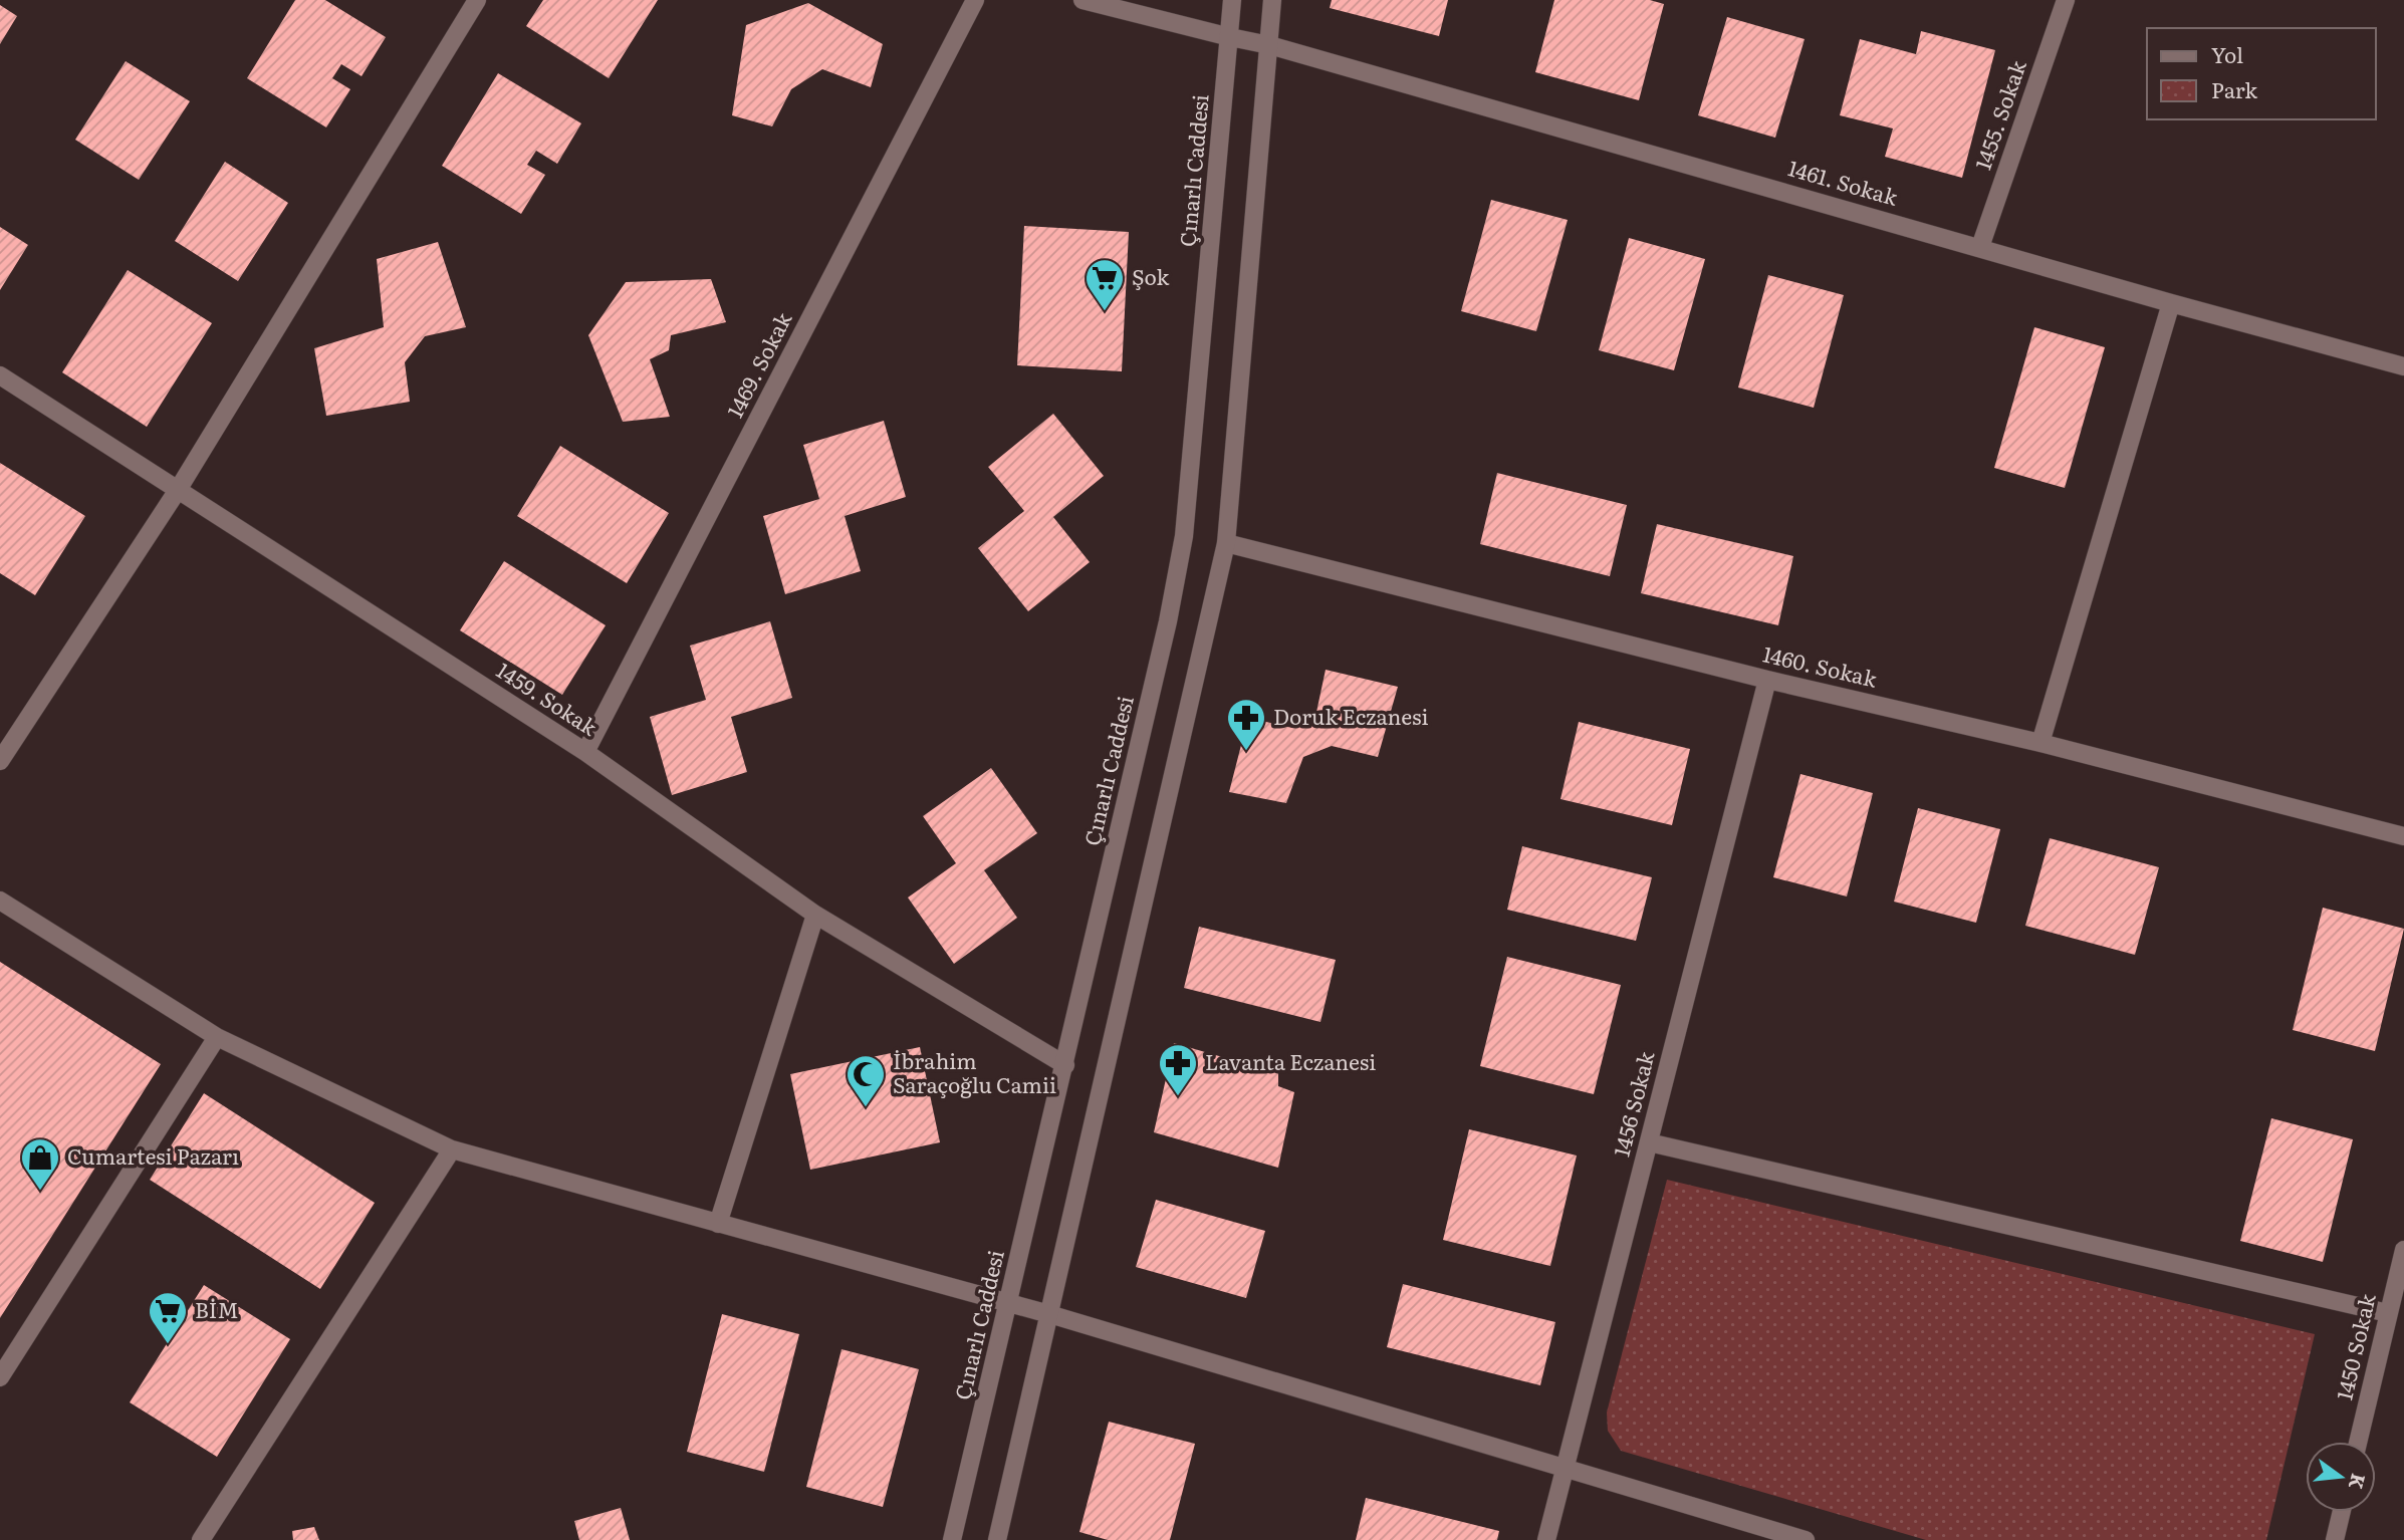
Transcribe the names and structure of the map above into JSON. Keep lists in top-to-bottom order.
{
  "streets": {
    "street": [
      "1455. Sokak",
      "Çınarlı Caddesi",
      "1461. Sokak",
      "1469. Sokak",
      "1460. Sokak",
      "1459. Sokak",
      "1456 Sokak",
      "1450 Sokak"
    ]
  },
  "crossings": [
    ["1455. Sokak", "1461. Sokak"],
    ["Çınarlı Caddesi", "1461. Sokak"],
    ["Çınarlı Caddesi", "1459. Sokak"],
    ["1469. Sokak", "1459. Sokak"],
    ["1460. Sokak", "1456 Sokak"]
  ],
  "places": {
    "supermarket": ["Şok", "BİM"],
    "pharmacy": ["Doruk Eczanesi", "Lavanta Eczanesi"],
    "mosque": ["İbrahim Saraçoğlu Camii"],
    "shop": ["Cumartesi Pazarı"]
  },
  "legend": ["Yol", "Park"],
  "north": "right"
}
